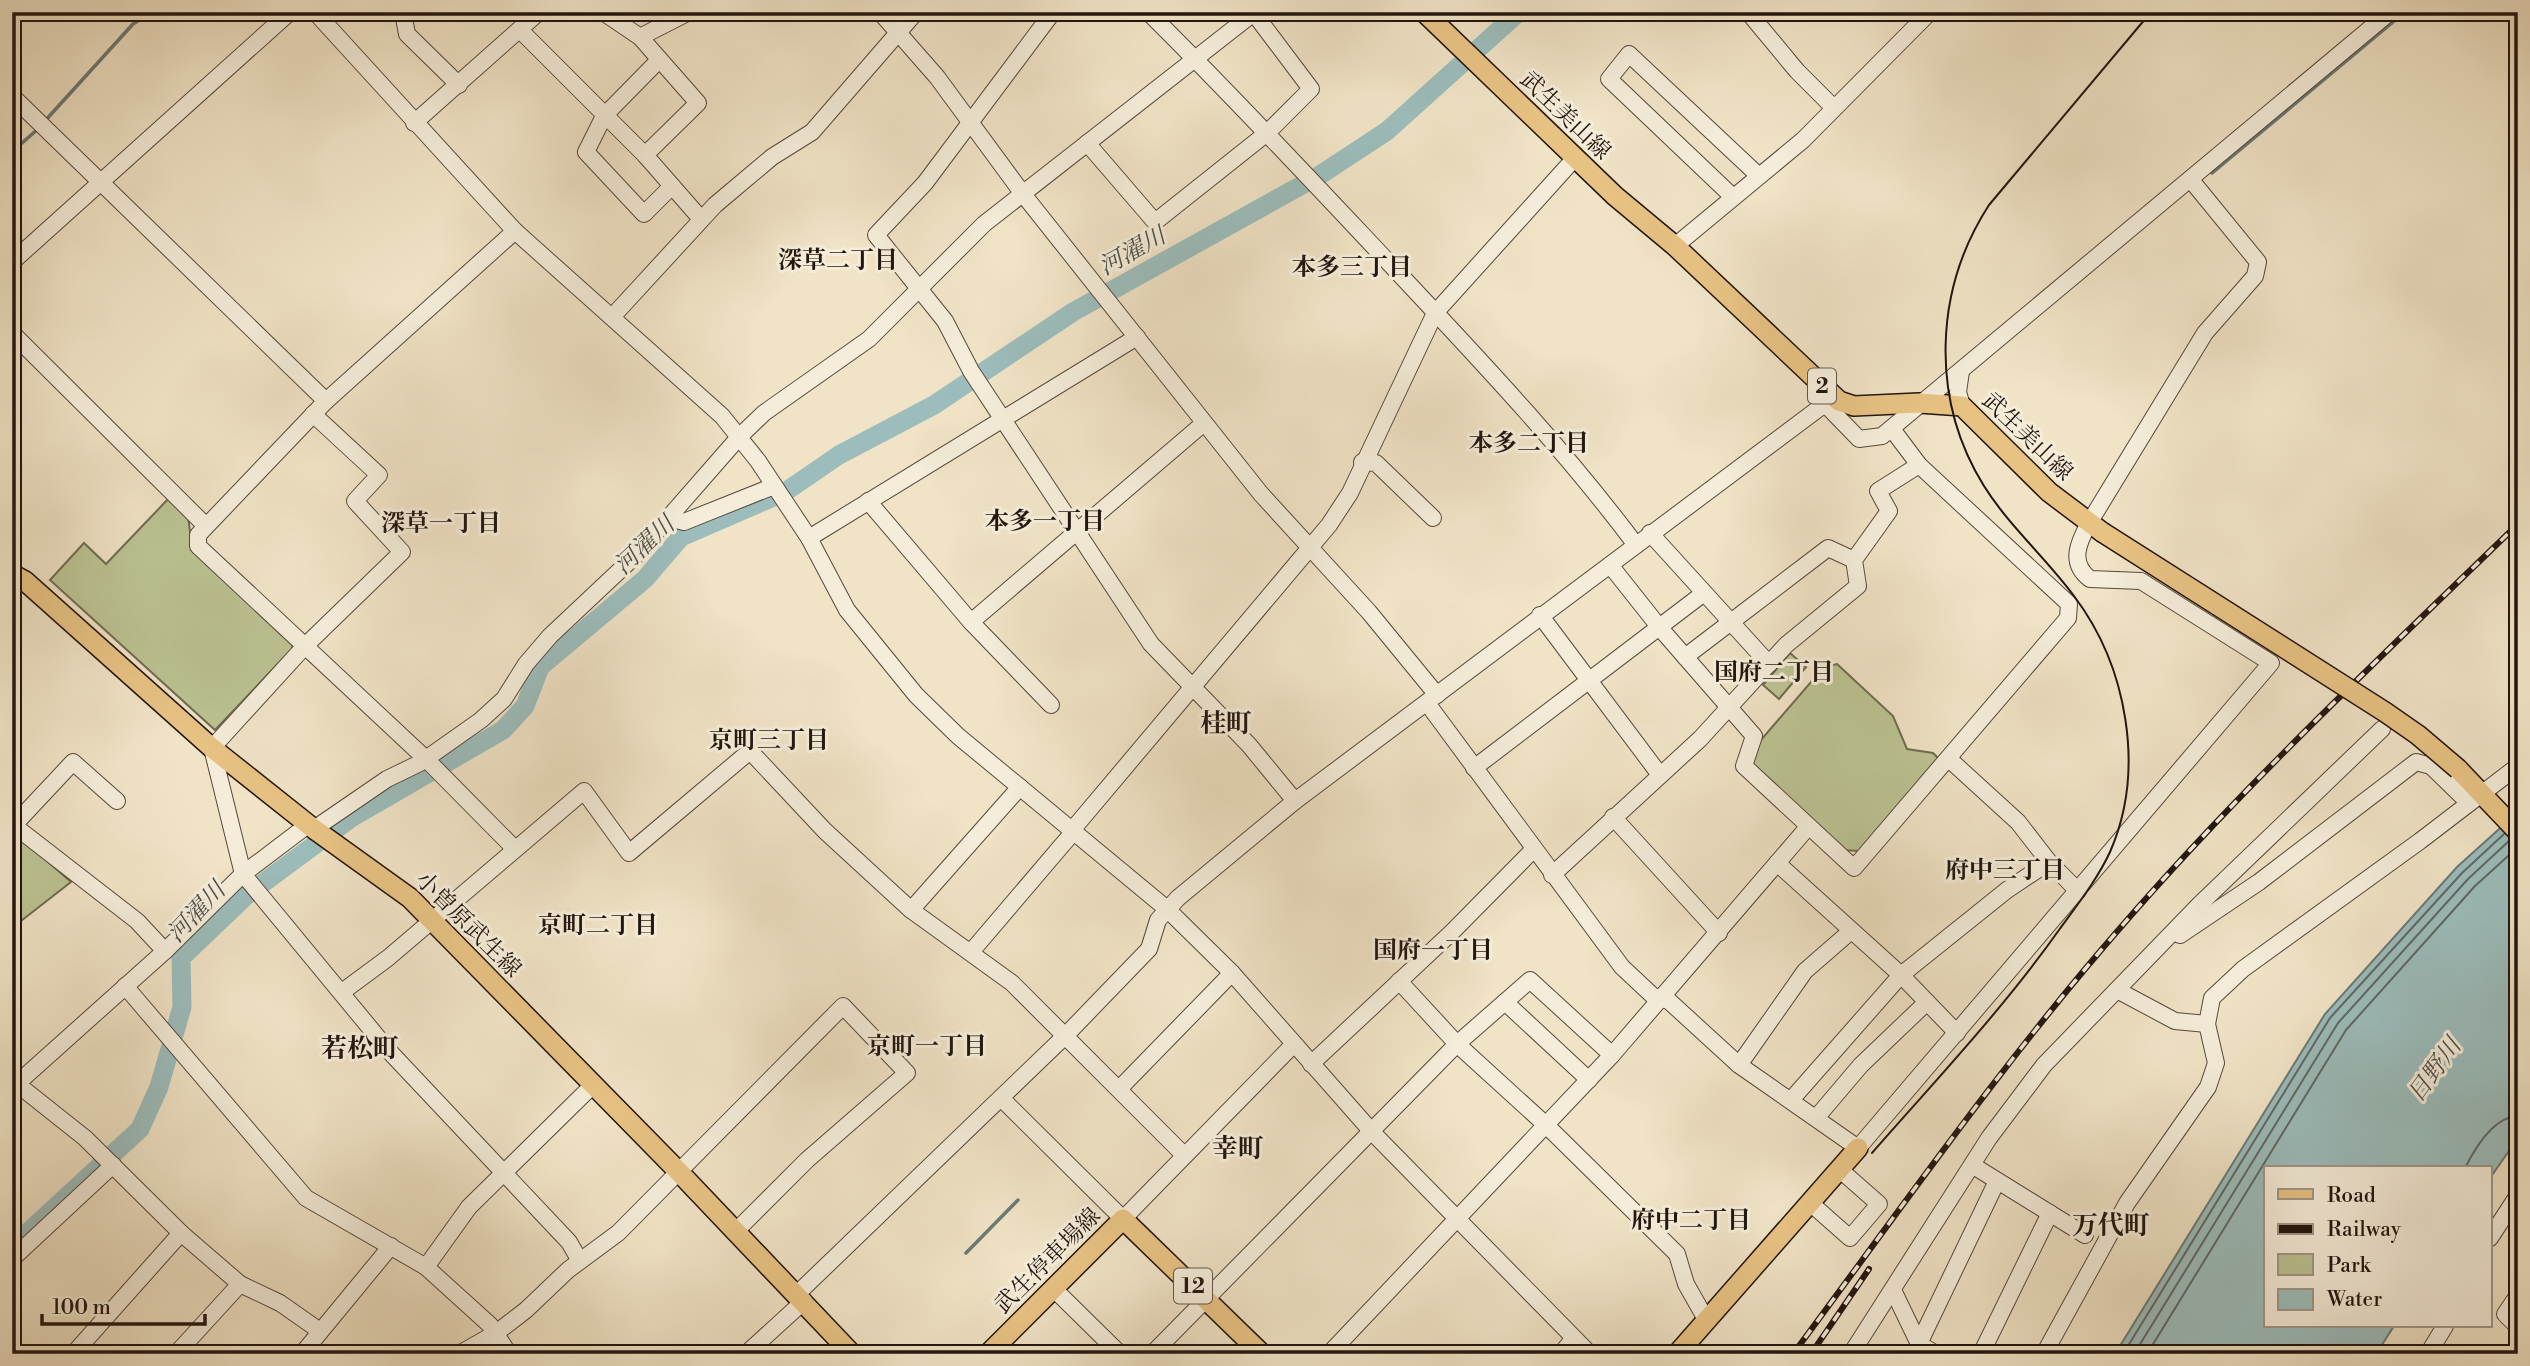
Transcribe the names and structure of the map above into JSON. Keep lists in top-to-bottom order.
{
  "streets": {
    "main road": [
      "武生美山線",
      "2",
      "小曽原武生線",
      "武生停車場線",
      "12"
    ]
  },
  "districts": [
    "深草二丁目",
    "本多三丁目",
    "本多二丁目",
    "本多一丁目",
    "深草一丁目",
    "国府二丁目",
    "桂町",
    "京町三丁目",
    "府中三丁目",
    "京町二丁目",
    "国府一丁目",
    "京町一丁目",
    "若松町",
    "幸町",
    "府中二丁目",
    "万代町"
  ],
  "water": ["河濯川", "日野川"],
  "legend": [
    "Road",
    "Railway",
    "Park",
    "Water"
  ],
  "scale_bar": "100 m"
}
